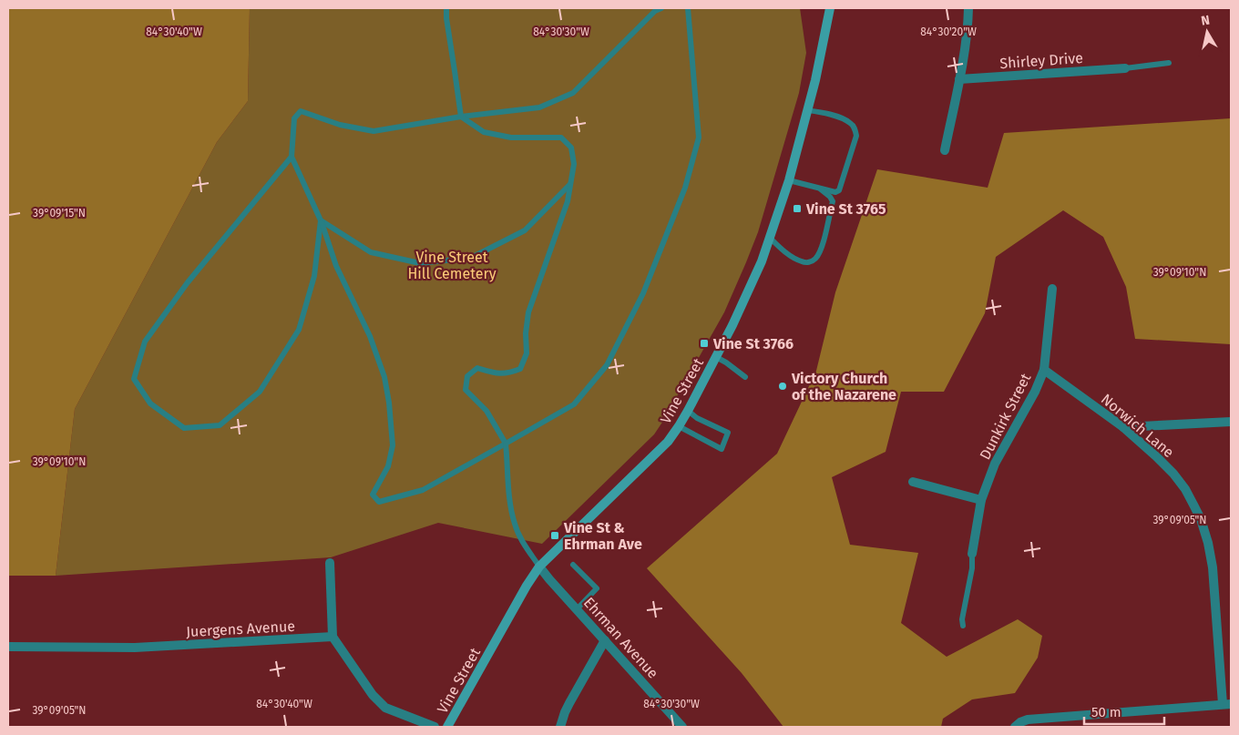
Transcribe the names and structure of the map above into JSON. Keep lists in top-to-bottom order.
{
  "streets": {
    "main road": ["Vine Street"],
    "street": [
      "Shirley Drive",
      "Dunkirk Street",
      "Norwich Lane",
      "Juergens Avenue",
      "Ehrman Avenue"
    ]
  },
  "crossings": [
    ["Vine Street", "Ehrman Avenue"],
    ["Dunkirk Street", "Norwich Lane"]
  ],
  "parks": ["Vine Street Hill Cemetery"],
  "places": {
    "transit": ["Vine St 3765", "Vine St 3766", "Vine St & Ehrman Ave"],
    "other": ["Victory Church of the Nazarene"]
  },
  "scale_bar": "50 m",
  "north": "top",
  "coordinates": [
    "84°30'40\"W",
    "84°30'30\"W",
    "84°30'20\"W",
    "39°09'15\"N",
    "39°09'10\"N",
    "39°09'05\"N"
  ]
}
